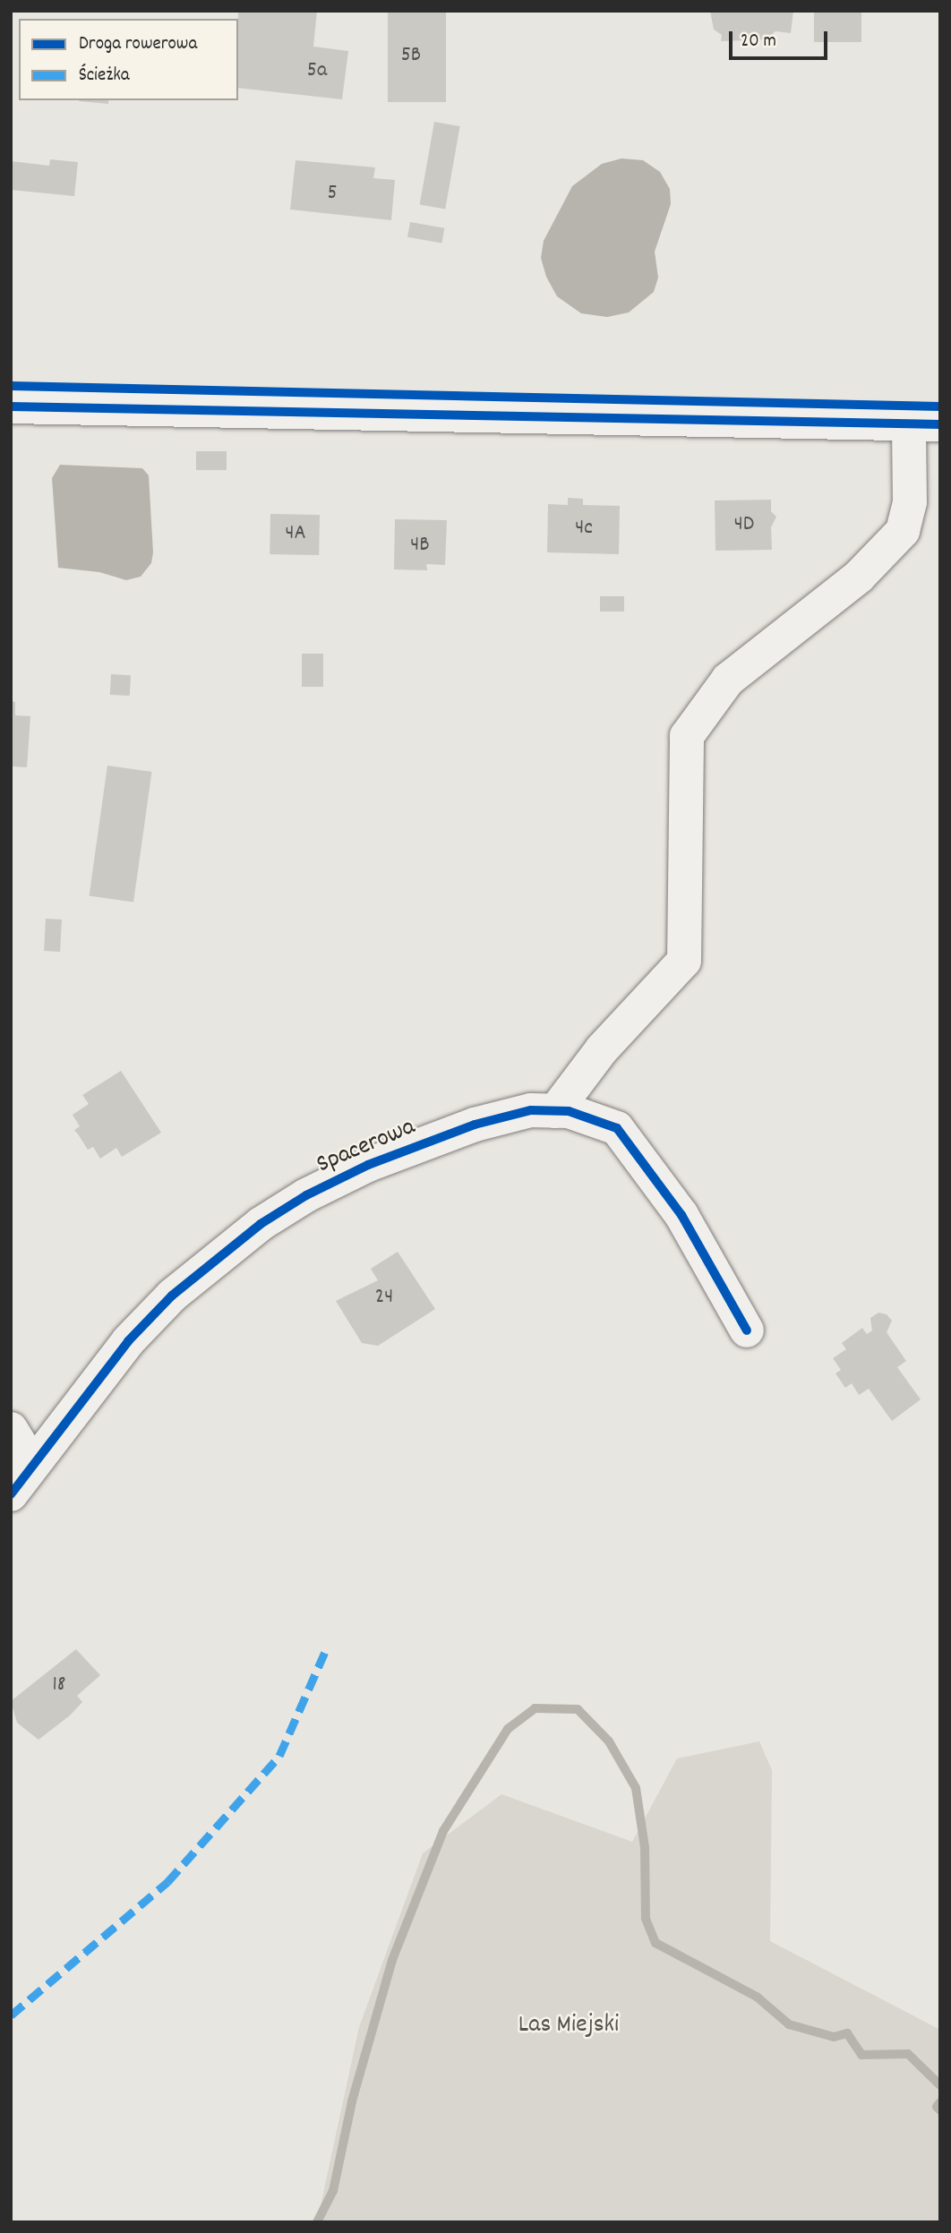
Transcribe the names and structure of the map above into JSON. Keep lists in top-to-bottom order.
{
  "streets": {
    "street": ["Spacerowa"]
  },
  "parks": ["Las Miejski"],
  "house_numbers": [
    "5B",
    "5a",
    "5",
    "4D",
    "4c",
    "4A",
    "4B",
    "24",
    "18"
  ],
  "legend": ["Droga rowerowa", "Ścieżka"],
  "scale_bar": "20 m"
}
